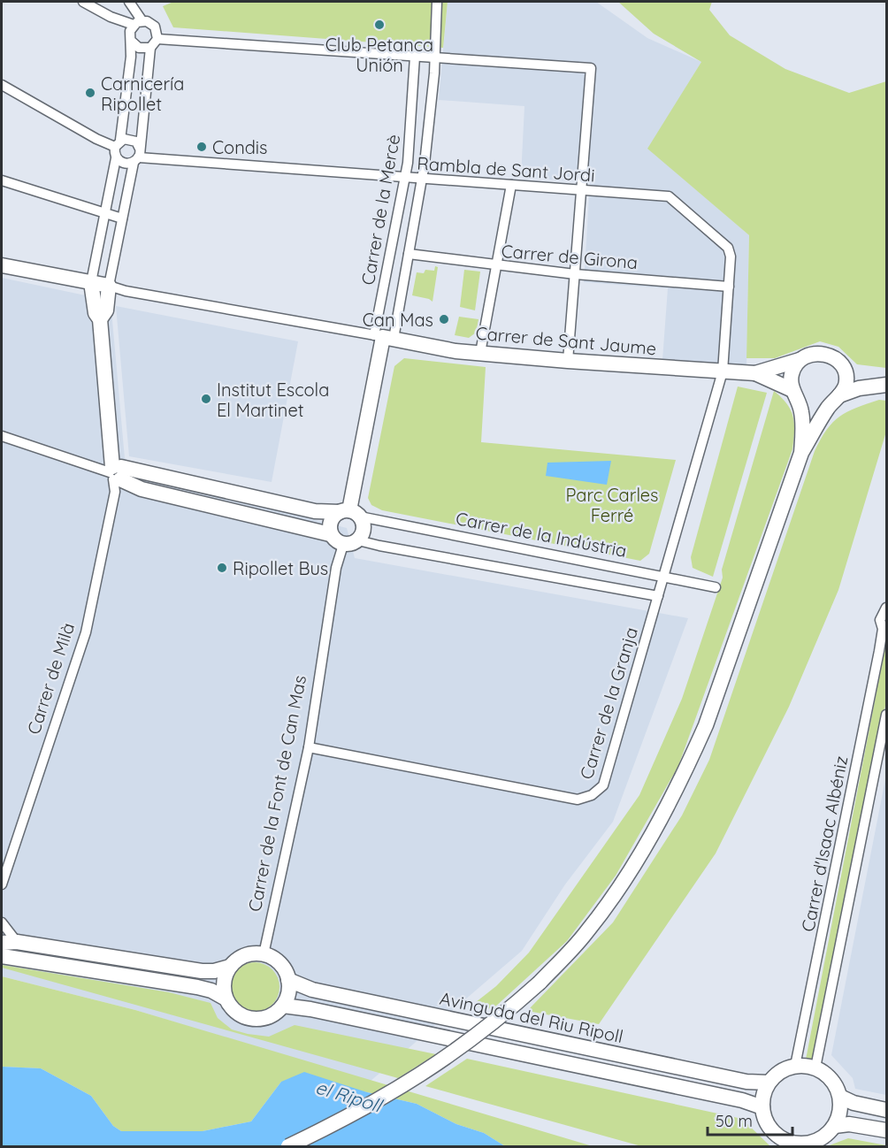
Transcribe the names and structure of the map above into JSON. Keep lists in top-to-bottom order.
{
  "streets": {
    "street": [
      "Rambla de Sant Jordi",
      "Carrer de la Mercè",
      "Carrer de Girona",
      "Carrer de Sant Jaume",
      "Carrer de la Indústria",
      "Carrer de Milà",
      "Carrer de la Granja",
      "Carrer de la Font de Can Mas",
      "Carrer d'Isaac Albéniz",
      "Avinguda del Riu Ripoll"
    ]
  },
  "crossings": [
    ["Rambla de Sant Jordi", "Carrer de la Mercè"],
    ["Rambla de Sant Jordi", "Carrer de Girona"],
    ["Rambla de Sant Jordi", "Carrer de Sant Jaume"],
    ["Rambla de Sant Jordi", "Carrer de la Granja"],
    ["Carrer de la Mercè", "Carrer de Girona"],
    ["Carrer de la Mercè", "Carrer de Sant Jaume"],
    ["Carrer de Sant Jaume", "Carrer de Milà"],
    ["Carrer de Sant Jaume", "Carrer de la Granja"],
    ["Carrer de la Indústria", "Carrer de Milà"],
    ["Carrer de la Indústria", "Carrer de la Granja"],
    ["Carrer de la Indústria", "Carrer de la Font de Can Mas"],
    ["Carrer de la Granja", "Carrer de la Font de Can Mas"],
    ["Carrer de la Font de Can Mas", "Avinguda del Riu Ripoll"],
    ["Carrer d'Isaac Albéniz", "Avinguda del Riu Ripoll"]
  ],
  "water": ["el Ripoll"],
  "parks": ["Parc Carles Ferré"],
  "places": [
    "Club Petanca Unión",
    "Carnicería Ripollet",
    "Condis",
    "Can Mas",
    "Institut Escola El Martinet",
    "Ripollet Bus"
  ],
  "scale_bar": "50 m"
}
